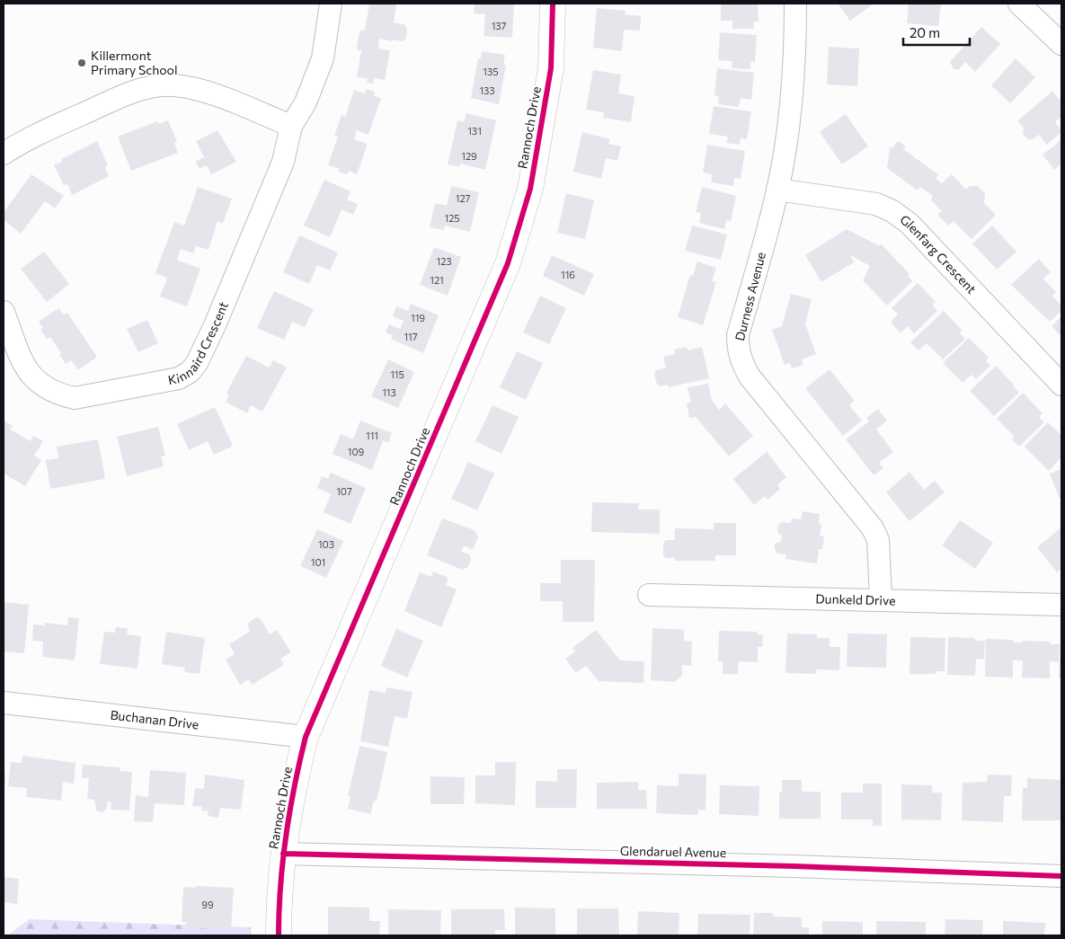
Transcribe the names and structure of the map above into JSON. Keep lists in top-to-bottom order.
{
  "streets": {
    "street": [
      "Rannoch Drive",
      "Glenfarg Crescent",
      "Durness Avenue",
      "Kinnaird Crescent",
      "Dunkeld Drive",
      "Buchanan Drive",
      "Glendaruel Avenue"
    ]
  },
  "crossings": [
    ["Rannoch Drive", "Buchanan Drive"],
    ["Rannoch Drive", "Glendaruel Avenue"],
    ["Glenfarg Crescent", "Durness Avenue"],
    ["Durness Avenue", "Dunkeld Drive"]
  ],
  "places": ["Killermont Primary School"],
  "house_numbers": [
    "137",
    "135",
    "133",
    "131",
    "129",
    "127",
    "125",
    "123",
    "116",
    "121",
    "119",
    "117",
    "115",
    "113",
    "111",
    "109",
    "107",
    "103",
    "101",
    "99"
  ],
  "scale_bar": "20 m"
}
